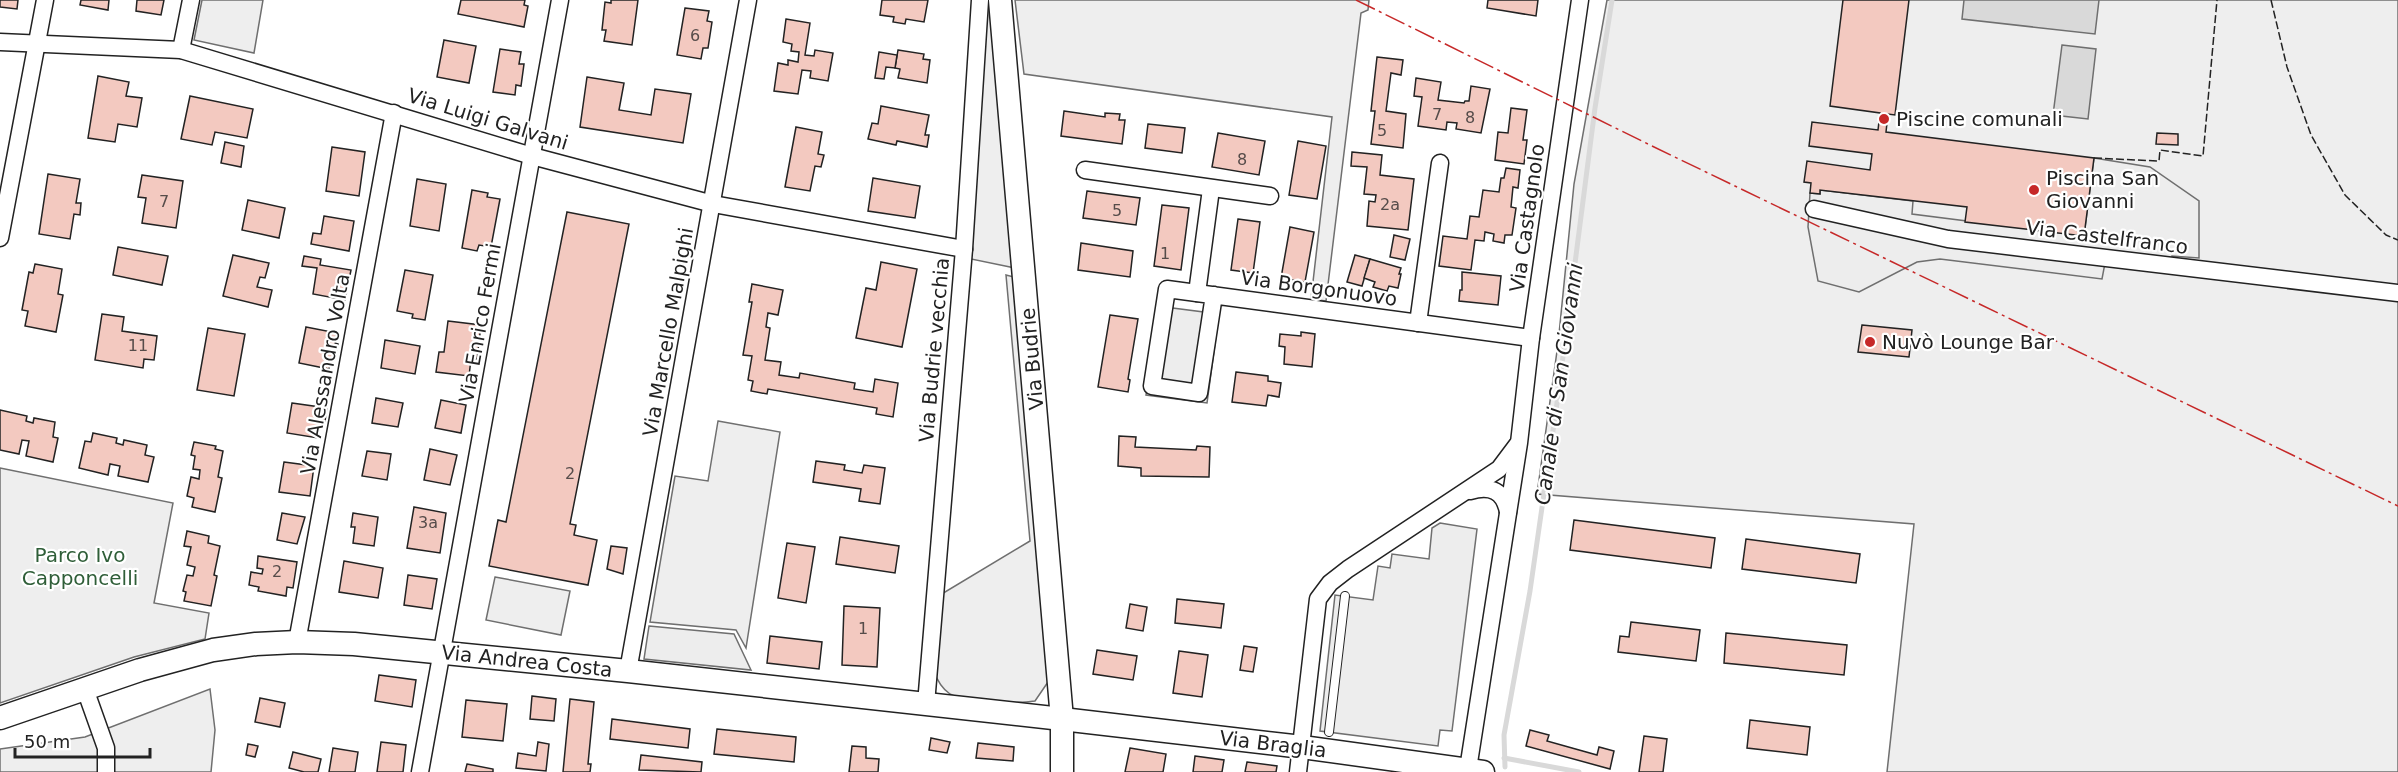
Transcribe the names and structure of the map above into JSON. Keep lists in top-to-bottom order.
{
  "streets": {
    "street": [
      "Via Luigi Galvani",
      "Via Castagnolo",
      "Via Castelfranco",
      "Via Borgonuovo",
      "Via Enrico Fermi",
      "Via Marcello Malpighi",
      "Via Budrie vecchia",
      "Via Budrie",
      "Via Alessandro Volta",
      "Via Andrea Costa",
      "Via Braglia"
    ]
  },
  "crossings": [
    ["Via Luigi Galvani", "Via Enrico Fermi"],
    ["Via Luigi Galvani", "Via Marcello Malpighi"],
    ["Via Luigi Galvani", "Via Budrie vecchia"],
    ["Via Luigi Galvani", "Via Alessandro Volta"],
    ["Via Castagnolo", "Via Borgonuovo"],
    ["Via Castagnolo", "Via Braglia"],
    ["Via Enrico Fermi", "Via Andrea Costa"],
    ["Via Marcello Malpighi", "Via Andrea Costa"],
    ["Via Budrie vecchia", "Via Andrea Costa"],
    ["Via Budrie", "Via Andrea Costa"],
    ["Via Budrie", "Via Braglia"],
    ["Via Alessandro Volta", "Via Andrea Costa"],
    ["Via Andrea Costa", "Via Braglia"]
  ],
  "water": ["Canale di San Giovanni"],
  "parks": ["Parco Ivo Capponcelli"],
  "places": ["Piscine comunali", "Piscina San Giovanni", "Nuvò Lounge Bar"],
  "house_numbers": [
    "6",
    "7",
    "8",
    "5",
    "8",
    "7",
    "2a",
    "5",
    "1",
    "11",
    "2",
    "3a",
    "2",
    "1"
  ],
  "scale_bar": "50 m"
}
